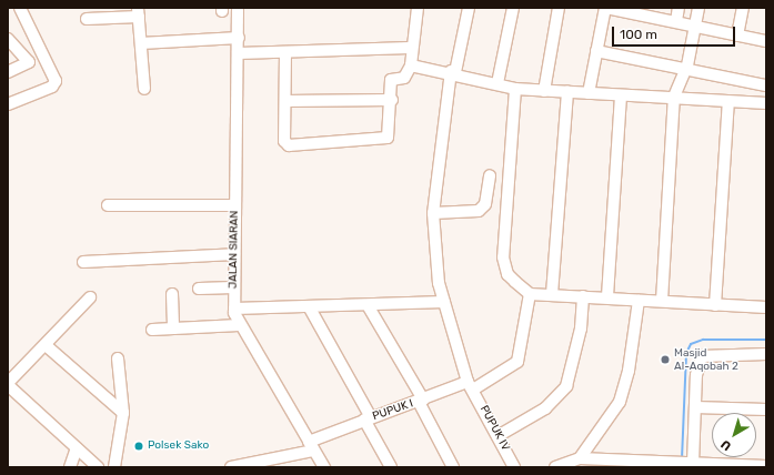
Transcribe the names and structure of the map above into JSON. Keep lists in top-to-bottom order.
{
  "streets": {
    "street": ["JALAN SIARAN", "PUPUK I", "PUPUK IV"]
  },
  "crossings": [
    ["JALAN SIARAN", "PUPUK I"],
    ["PUPUK I", "PUPUK IV"]
  ],
  "places": ["Masjid Al-Aqobah 2", "Polsek Sako"],
  "scale_bar": "100 m",
  "north": "bottom left"
}
